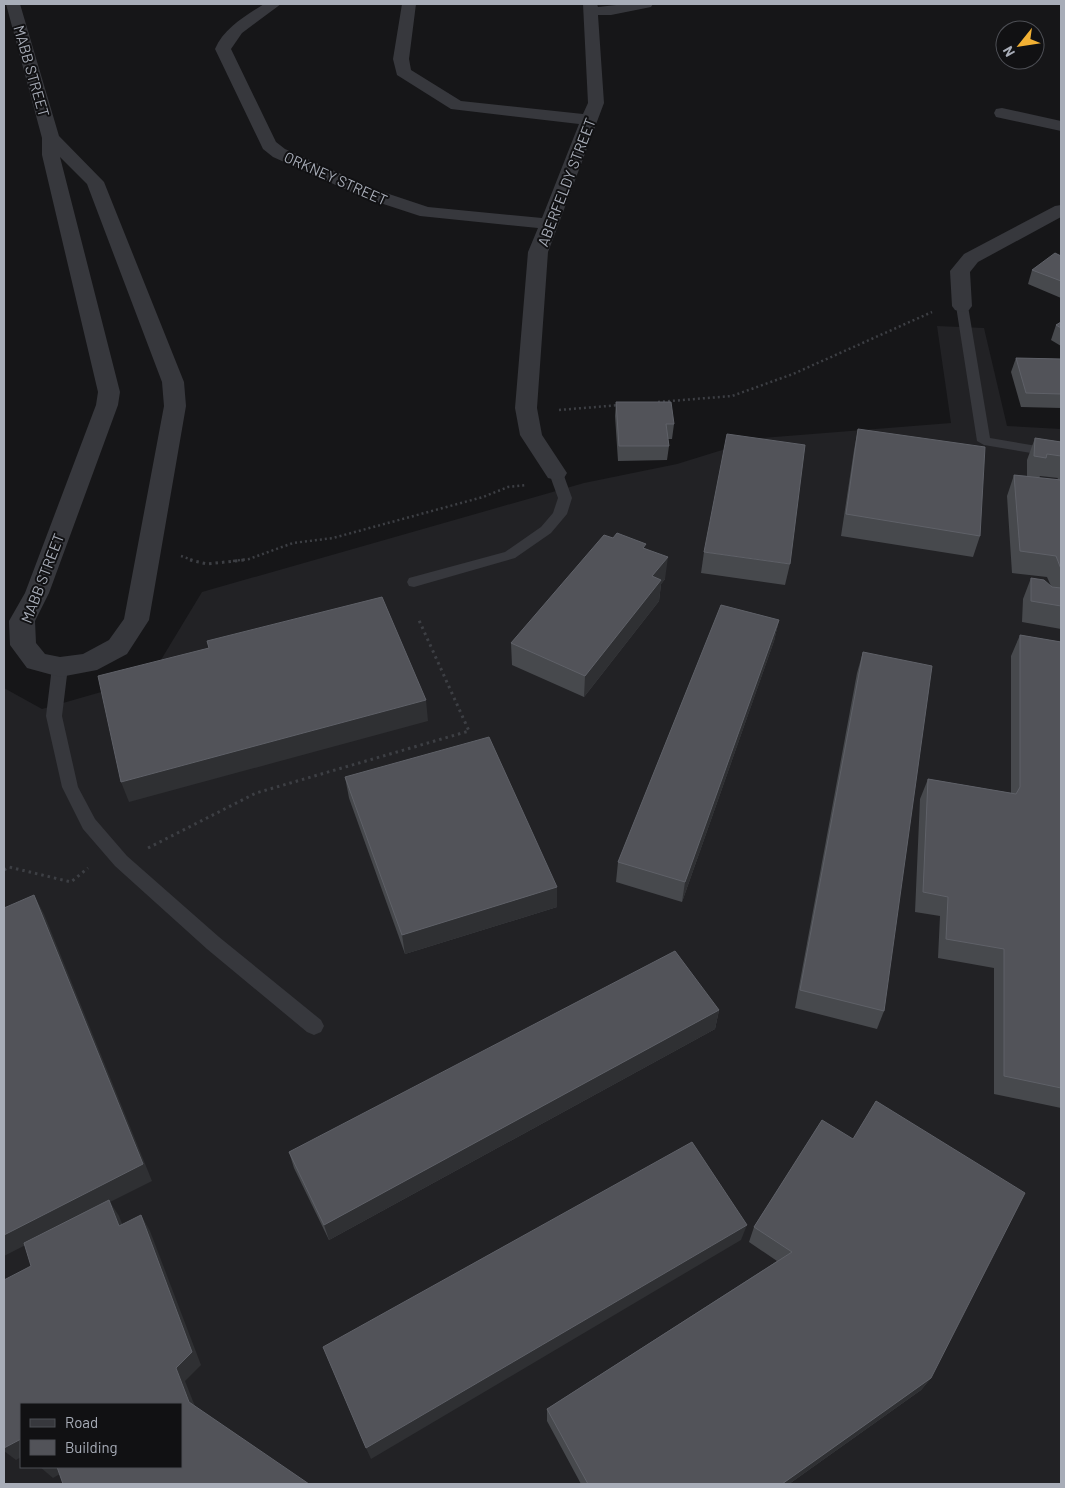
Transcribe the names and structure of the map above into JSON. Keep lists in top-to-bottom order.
{
  "streets": {
    "street": ["MABB STREET", "ORKNEY STREET", "ABERFELDY STREET"]
  },
  "crossings": [
    ["ORKNEY STREET", "ABERFELDY STREET"]
  ],
  "legend": ["Road", "Building"],
  "north": "bottom left"
}
